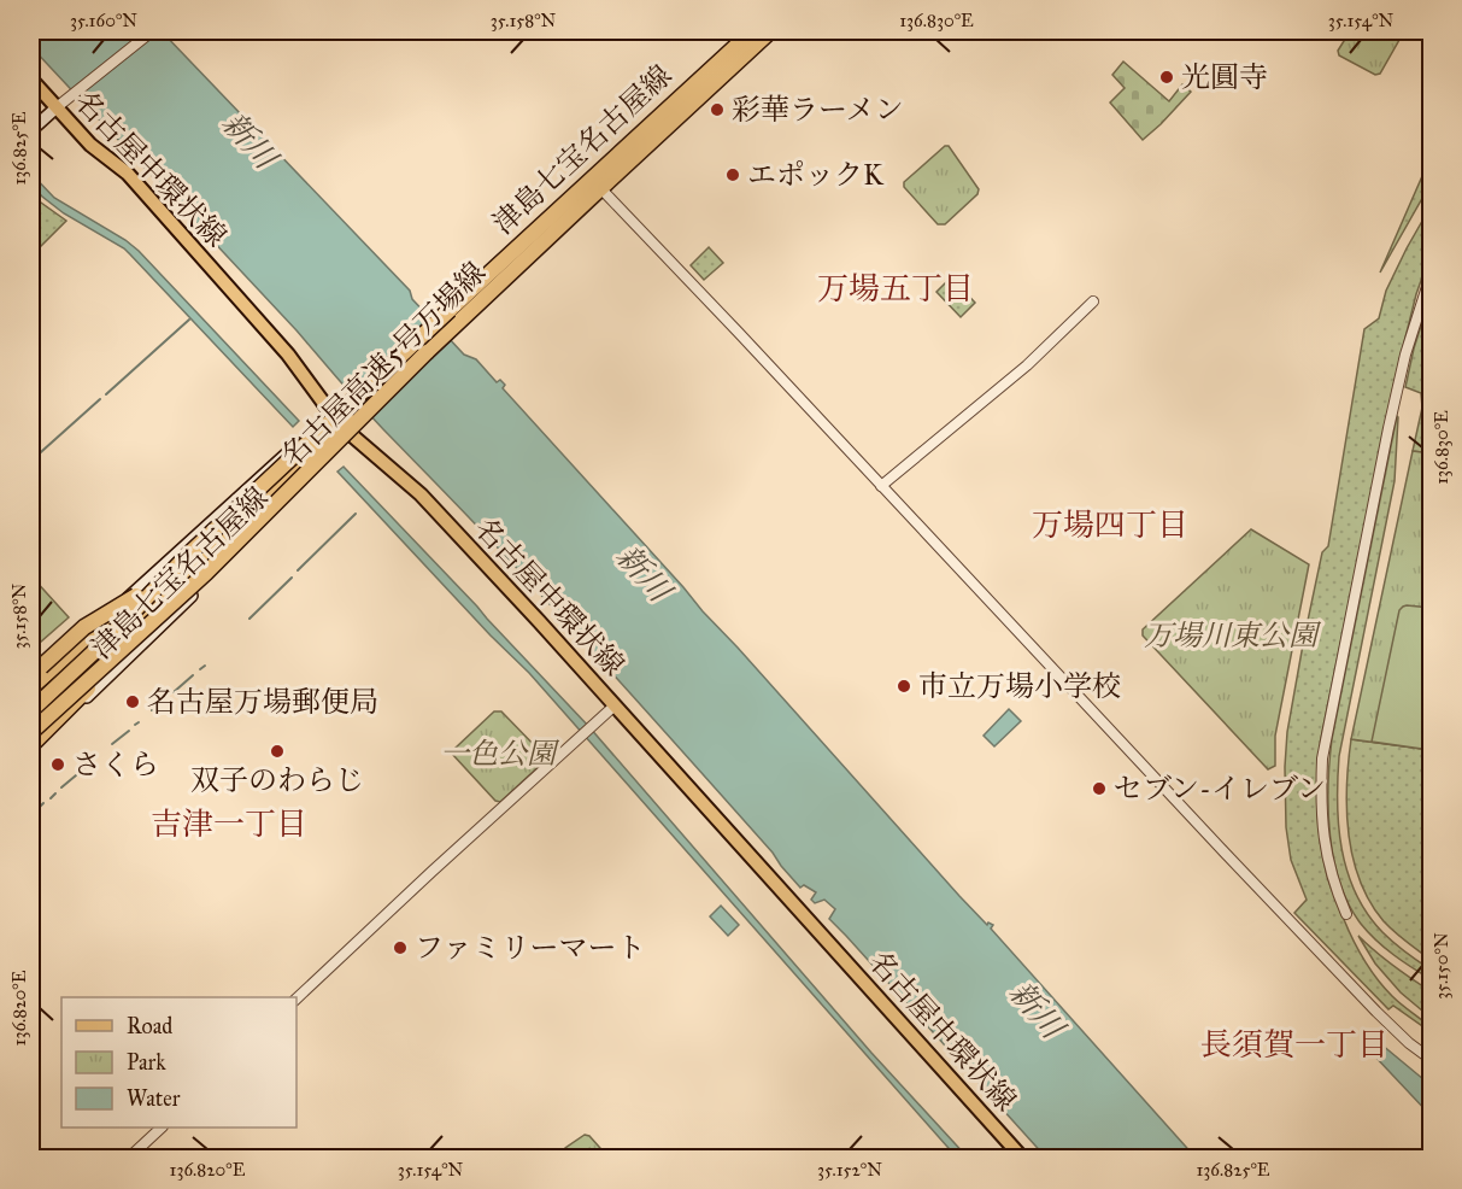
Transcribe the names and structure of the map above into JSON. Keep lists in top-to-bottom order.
{
  "streets": {
    "highway": ["名古屋高速5号万場線"],
    "main road": ["津島七宝名古屋線", "名古屋中環状線"]
  },
  "crossings": [
    ["津島七宝名古屋線", "名古屋中環状線"]
  ],
  "districts": [
    "万場五丁目",
    "万場四丁目",
    "吉津一丁目",
    "長須賀一丁目"
  ],
  "water": ["新川"],
  "parks": ["万場川東公園", "一色公園"],
  "places": [
    "光圓寺",
    "彩華ラーメン",
    "エポックK",
    "市立万場小学校",
    "名古屋万場郵便局",
    "双子のわらじ",
    "さくら",
    "セブン-イレブン",
    "ファミリーマート"
  ],
  "legend": ["Road", "Park", "Water"],
  "coordinates": [
    "35.160°N",
    "35.158°N",
    "136.830°E",
    "35.154°N",
    "136.825°E",
    "35.150°N",
    "136.820°E",
    "35.152°N"
  ]
}
